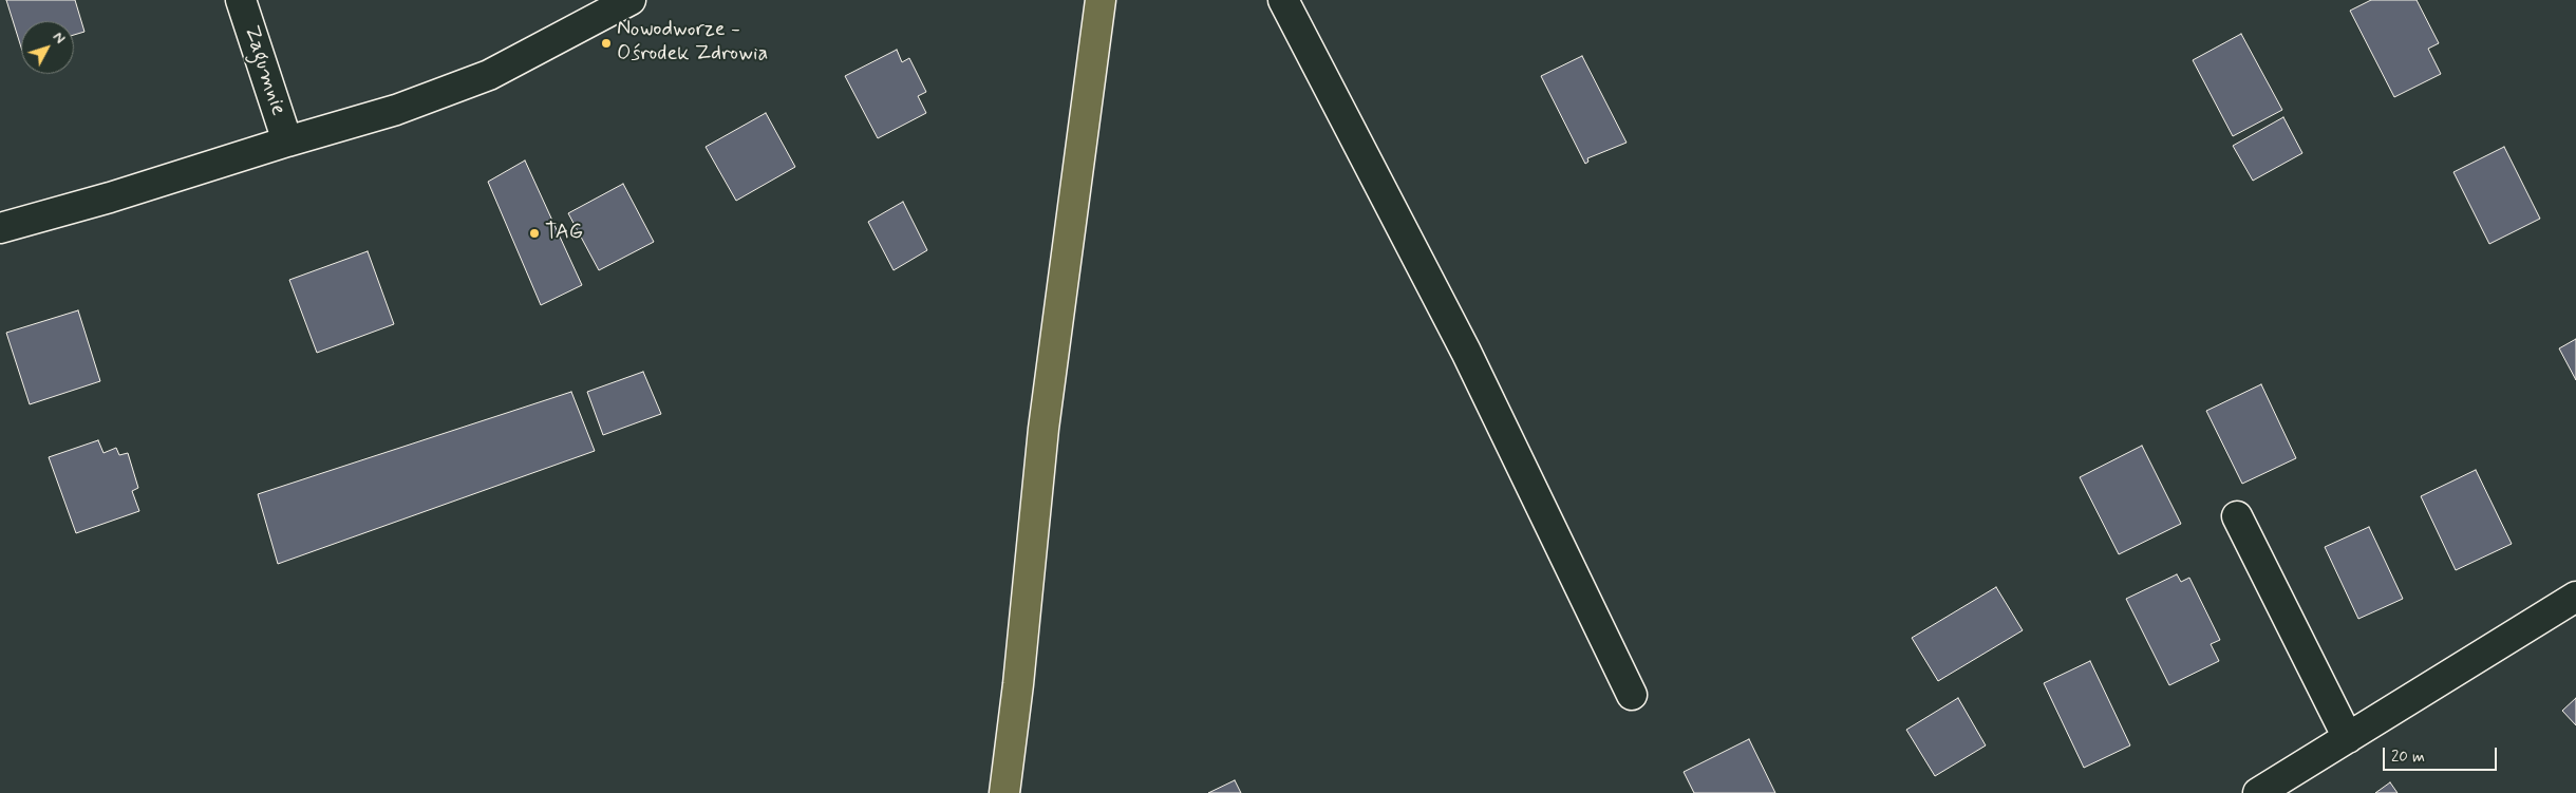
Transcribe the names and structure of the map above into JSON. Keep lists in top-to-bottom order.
{
  "streets": {
    "street": ["Zagumnie"]
  },
  "places": ["Nowodworze - Ośrodek Zdrowia", "TAG"],
  "scale_bar": "20 m",
  "north": "top right"
}
